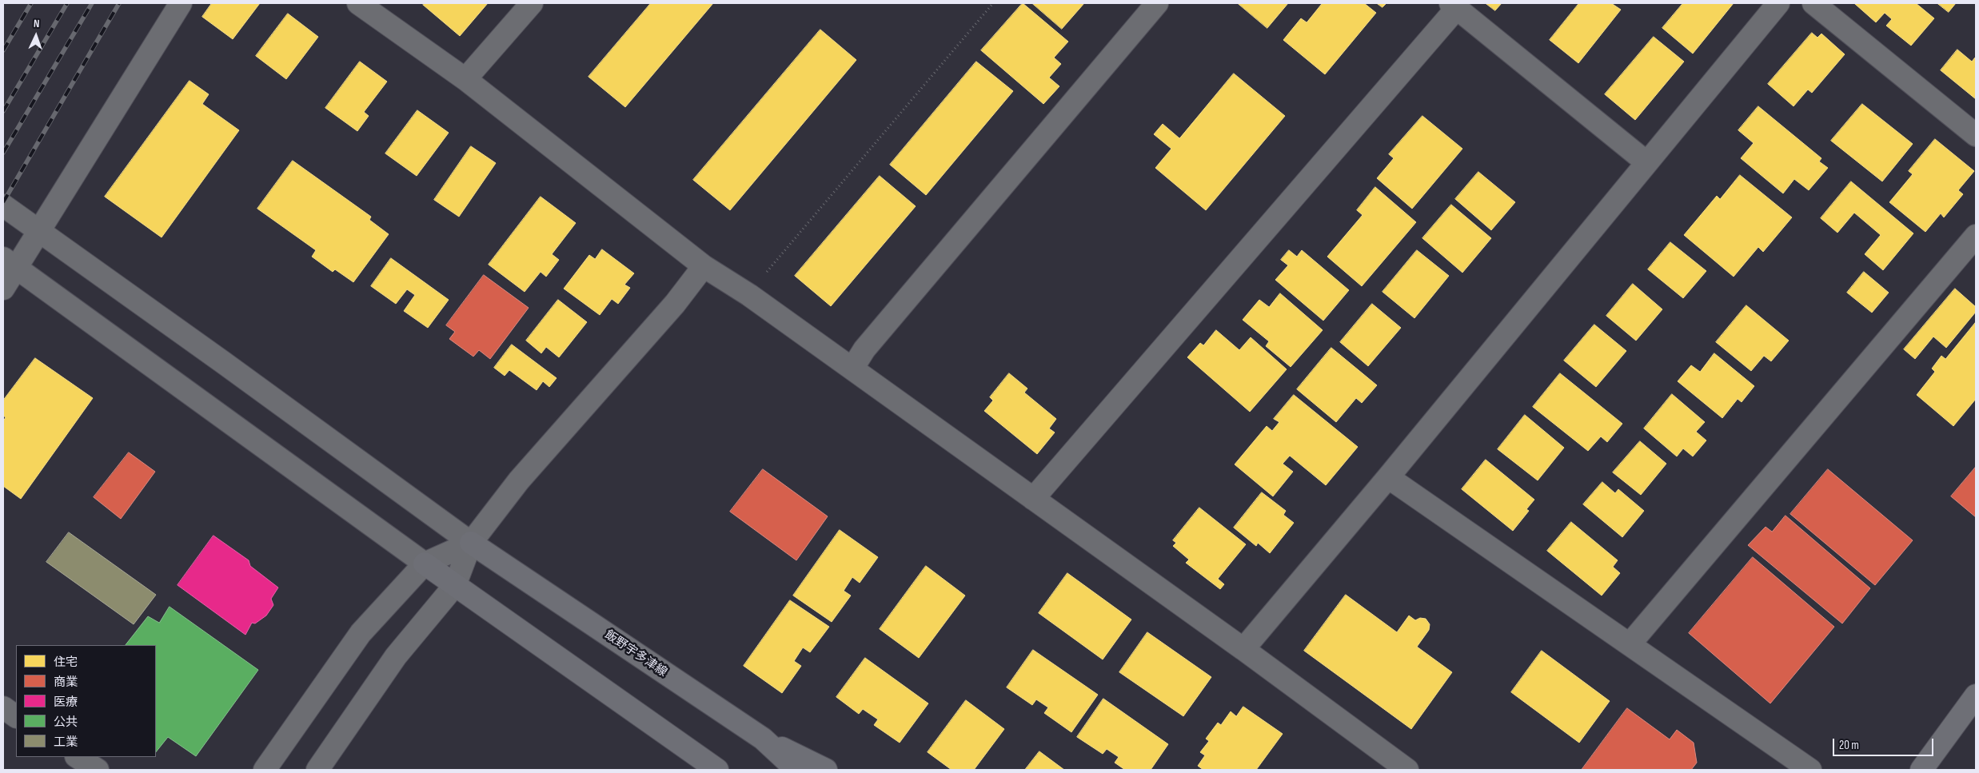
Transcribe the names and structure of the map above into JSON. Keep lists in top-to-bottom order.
{
  "streets": {
    "main road": ["飯野宇多津線"]
  },
  "legend": [
    "住宅",
    "商業",
    "医療",
    "公共",
    "工業"
  ],
  "scale_bar": "20 m",
  "north": "top"
}
